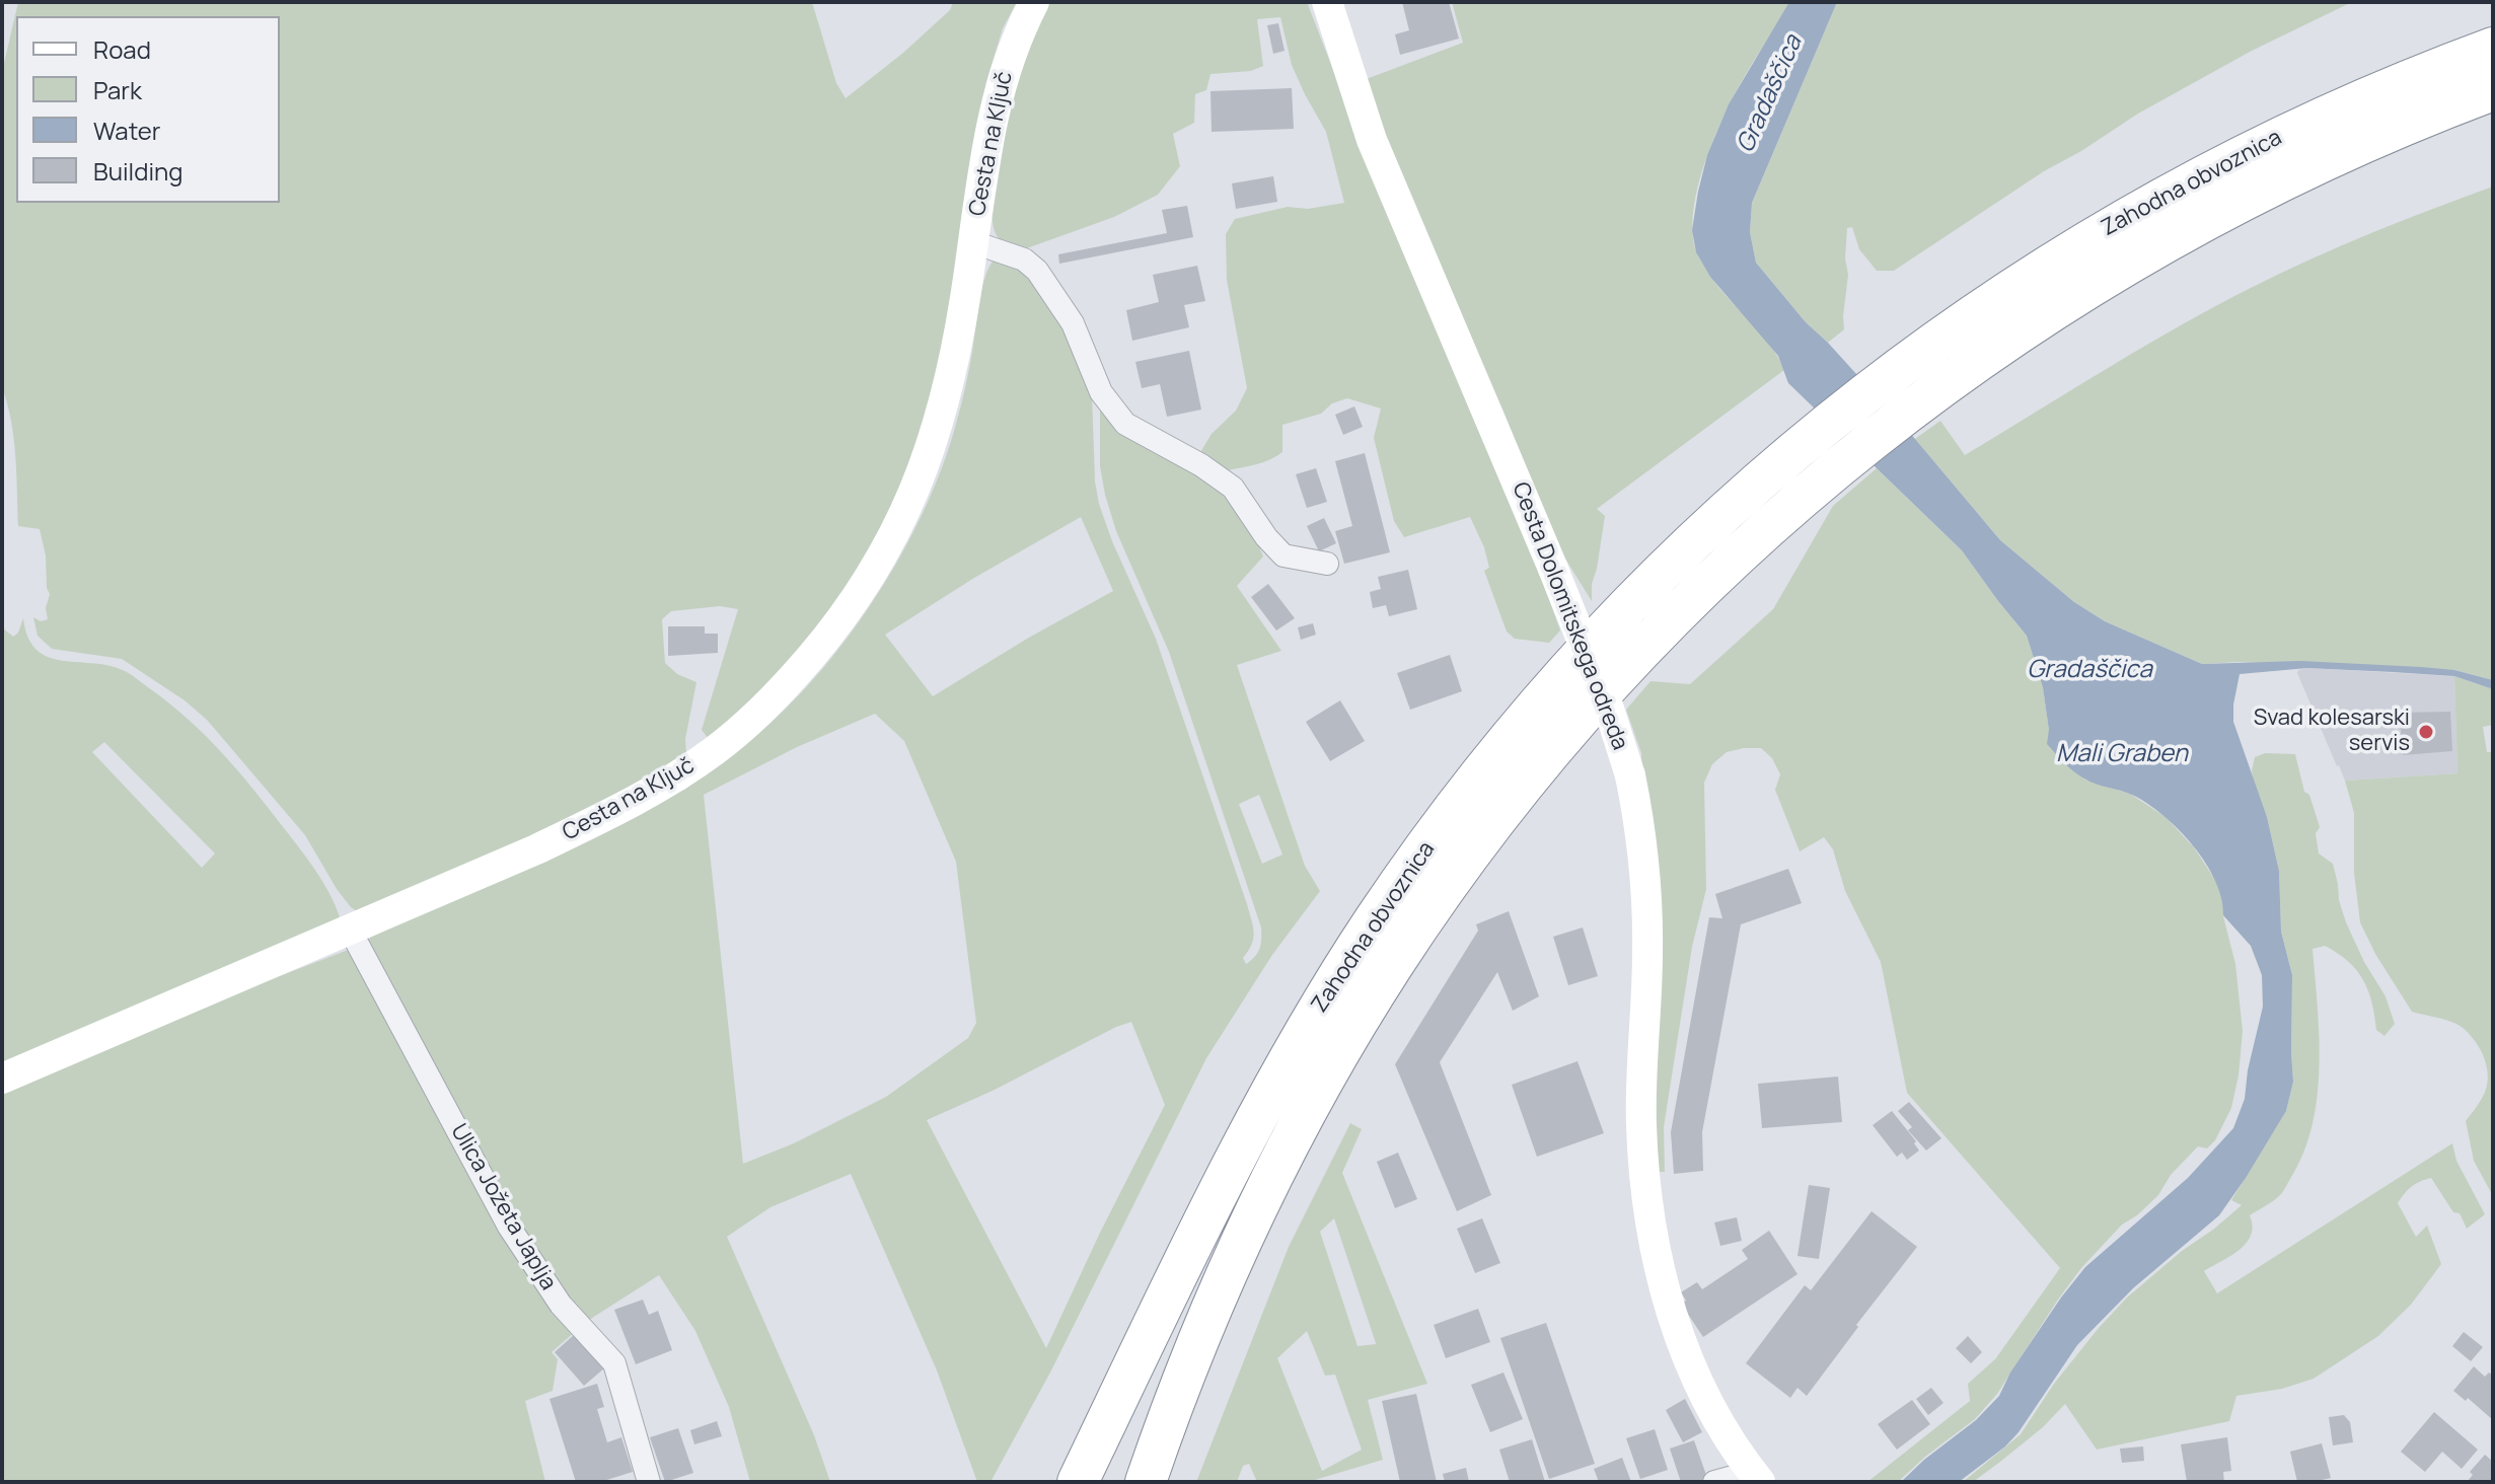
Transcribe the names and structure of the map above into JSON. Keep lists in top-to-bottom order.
{
  "streets": {
    "highway": ["Zahodna obvoznica"],
    "street": ["Cesta na Ključ", "Cesta Dolomitskega odreda", "Ulica Jožeta Japlja"]
  },
  "crossings": [
    ["Cesta na Ključ", "Ulica Jožeta Japlja"]
  ],
  "water": ["Gradaščica", "Mali Graben"],
  "places": ["Svad kolesarski servis"],
  "legend": [
    "Road",
    "Park",
    "Water",
    "Building"
  ]
}
